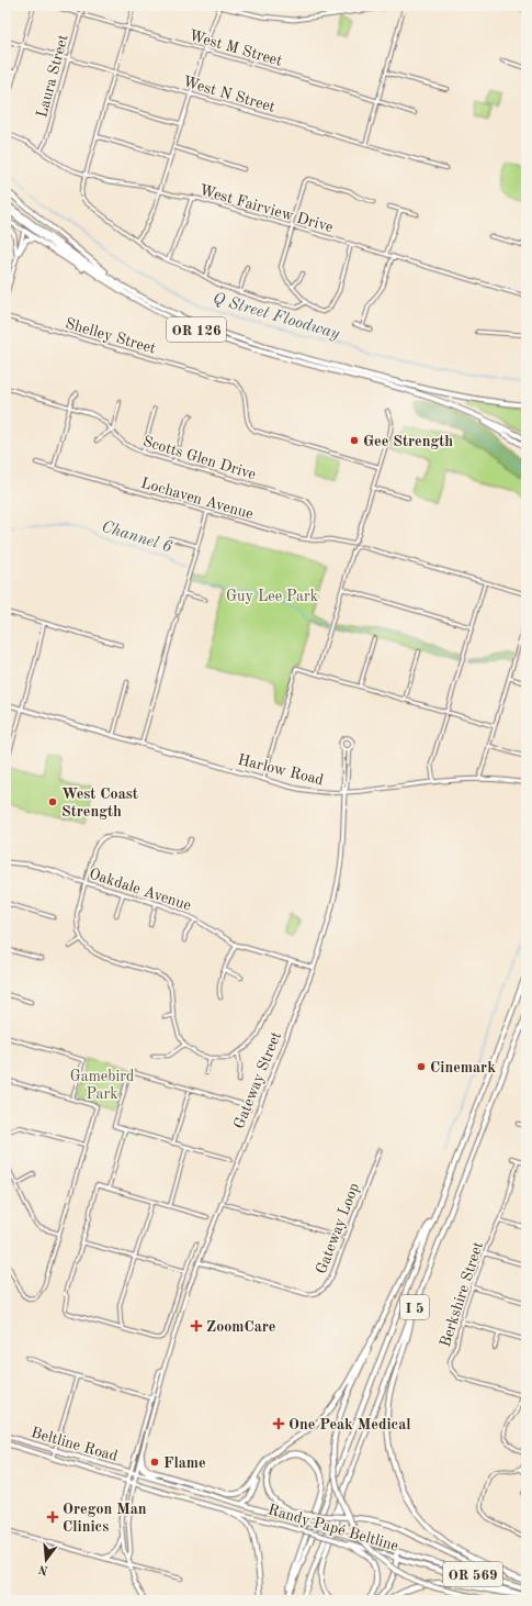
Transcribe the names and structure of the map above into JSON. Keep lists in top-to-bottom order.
{
  "streets": {
    "highway": [
      "OR 126",
      "I 5",
      "Randy Papé Beltline",
      "OR 569"
    ],
    "main road": [
      "Harlow Road",
      "Oakdale Avenue",
      "Gateway Street",
      "Gateway Loop",
      "Beltline Road"
    ],
    "street": [
      "West M Street",
      "Laura Street",
      "West N Street",
      "West Fairview Drive",
      "Shelley Street",
      "Scotts Glen Drive",
      "Lochaven Avenue",
      "Berkshire Street"
    ]
  },
  "crossings": [
    ["West M Street", "Laura Street"],
    ["Laura Street", "West N Street"],
    ["Laura Street", "West Fairview Drive"],
    ["Scotts Glen Drive", "Lochaven Avenue"],
    ["Harlow Road", "Gateway Street"],
    ["Oakdale Avenue", "Gateway Street"],
    ["Gateway Street", "Gateway Loop"],
    ["Gateway Street", "Beltline Road"],
    ["Gateway Street", "Randy Papé Beltline"],
    ["Beltline Road", "Randy Papé Beltline"]
  ],
  "water": ["Q Street Floodway", "Channel 6"],
  "parks": ["Guy Lee Park", "Gamebird Park"],
  "places": {
    "other": [
      "Gee Strength",
      "West Coast Strength",
      "Cinemark",
      "Flame"
    ],
    "health": ["ZoomCare", "One Peak Medical", "Oregon Man Clinics"]
  },
  "north": "bottom"
}
